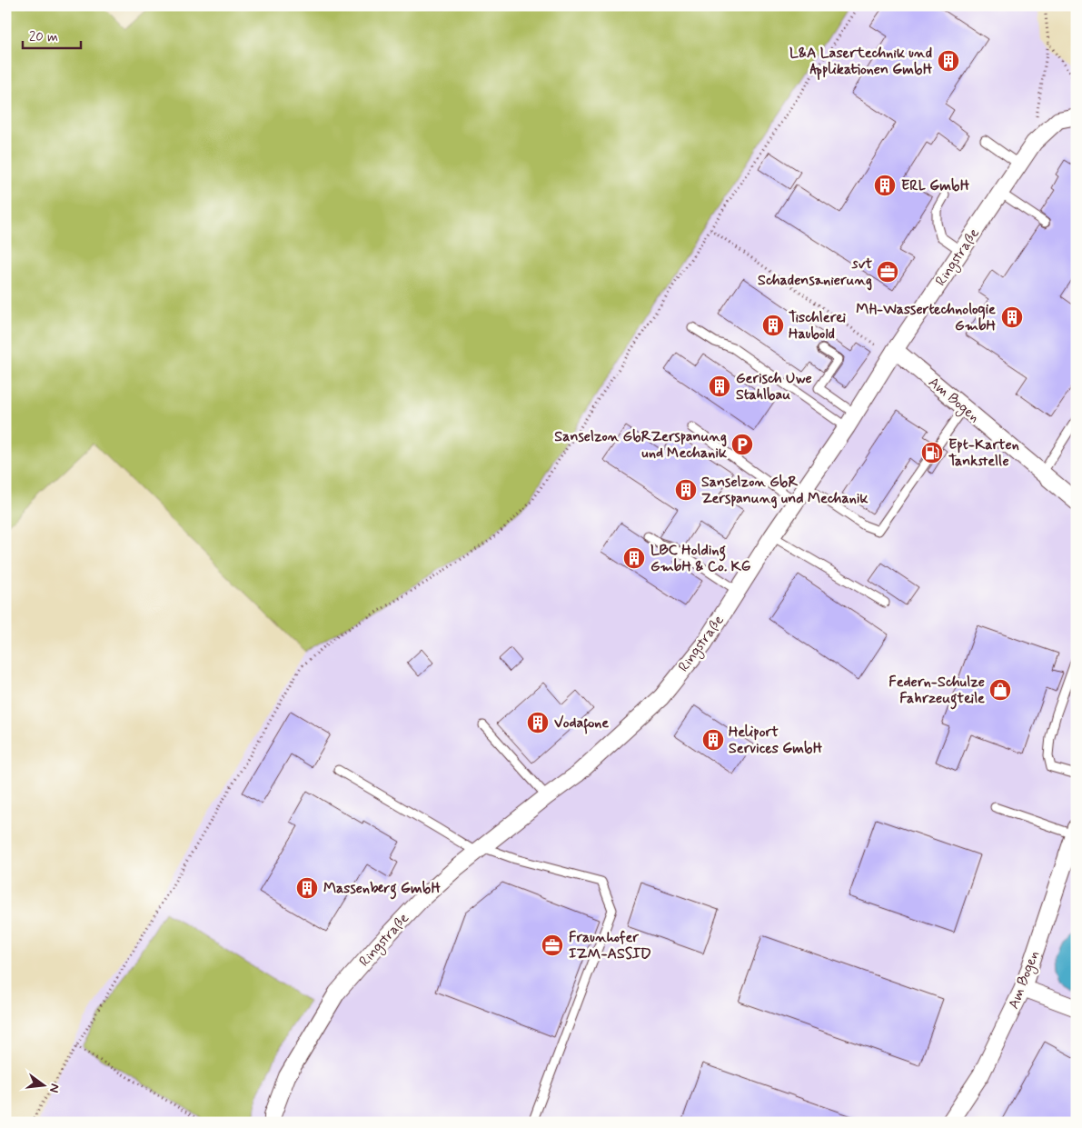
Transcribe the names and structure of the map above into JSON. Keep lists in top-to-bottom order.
{
  "streets": {
    "street": ["Ringstraße", "Am Bogen"]
  },
  "crossings": [
    ["Ringstraße", "Am Bogen"]
  ],
  "places": {
    "building": [
      "L&A Lasertechnik und Applikationen GmbH",
      "ERL GmbH",
      "MH-Wassertechnologie GmbH",
      "Tischlerei Haubold",
      "Gerisch Uwe Stahlbau",
      "Sanselzon GbR Zerspanung und Mechanik",
      "LBC Holding GmbH & Co. KG",
      "Vodafone",
      "Heliport Services GmbH",
      "Massenberg GmbH"
    ],
    "office": ["svt Schadensanierung", "Fraunhofer IZM-ASSID"],
    "parking": ["Sanselzon GbRZerspanung und Mechanik"],
    "fuel station": ["Ept-Karten Tankstelle"],
    "shop": ["Federn-Schulze Fahrzeugteile"]
  },
  "scale_bar": "20 m",
  "north": "right"
}
